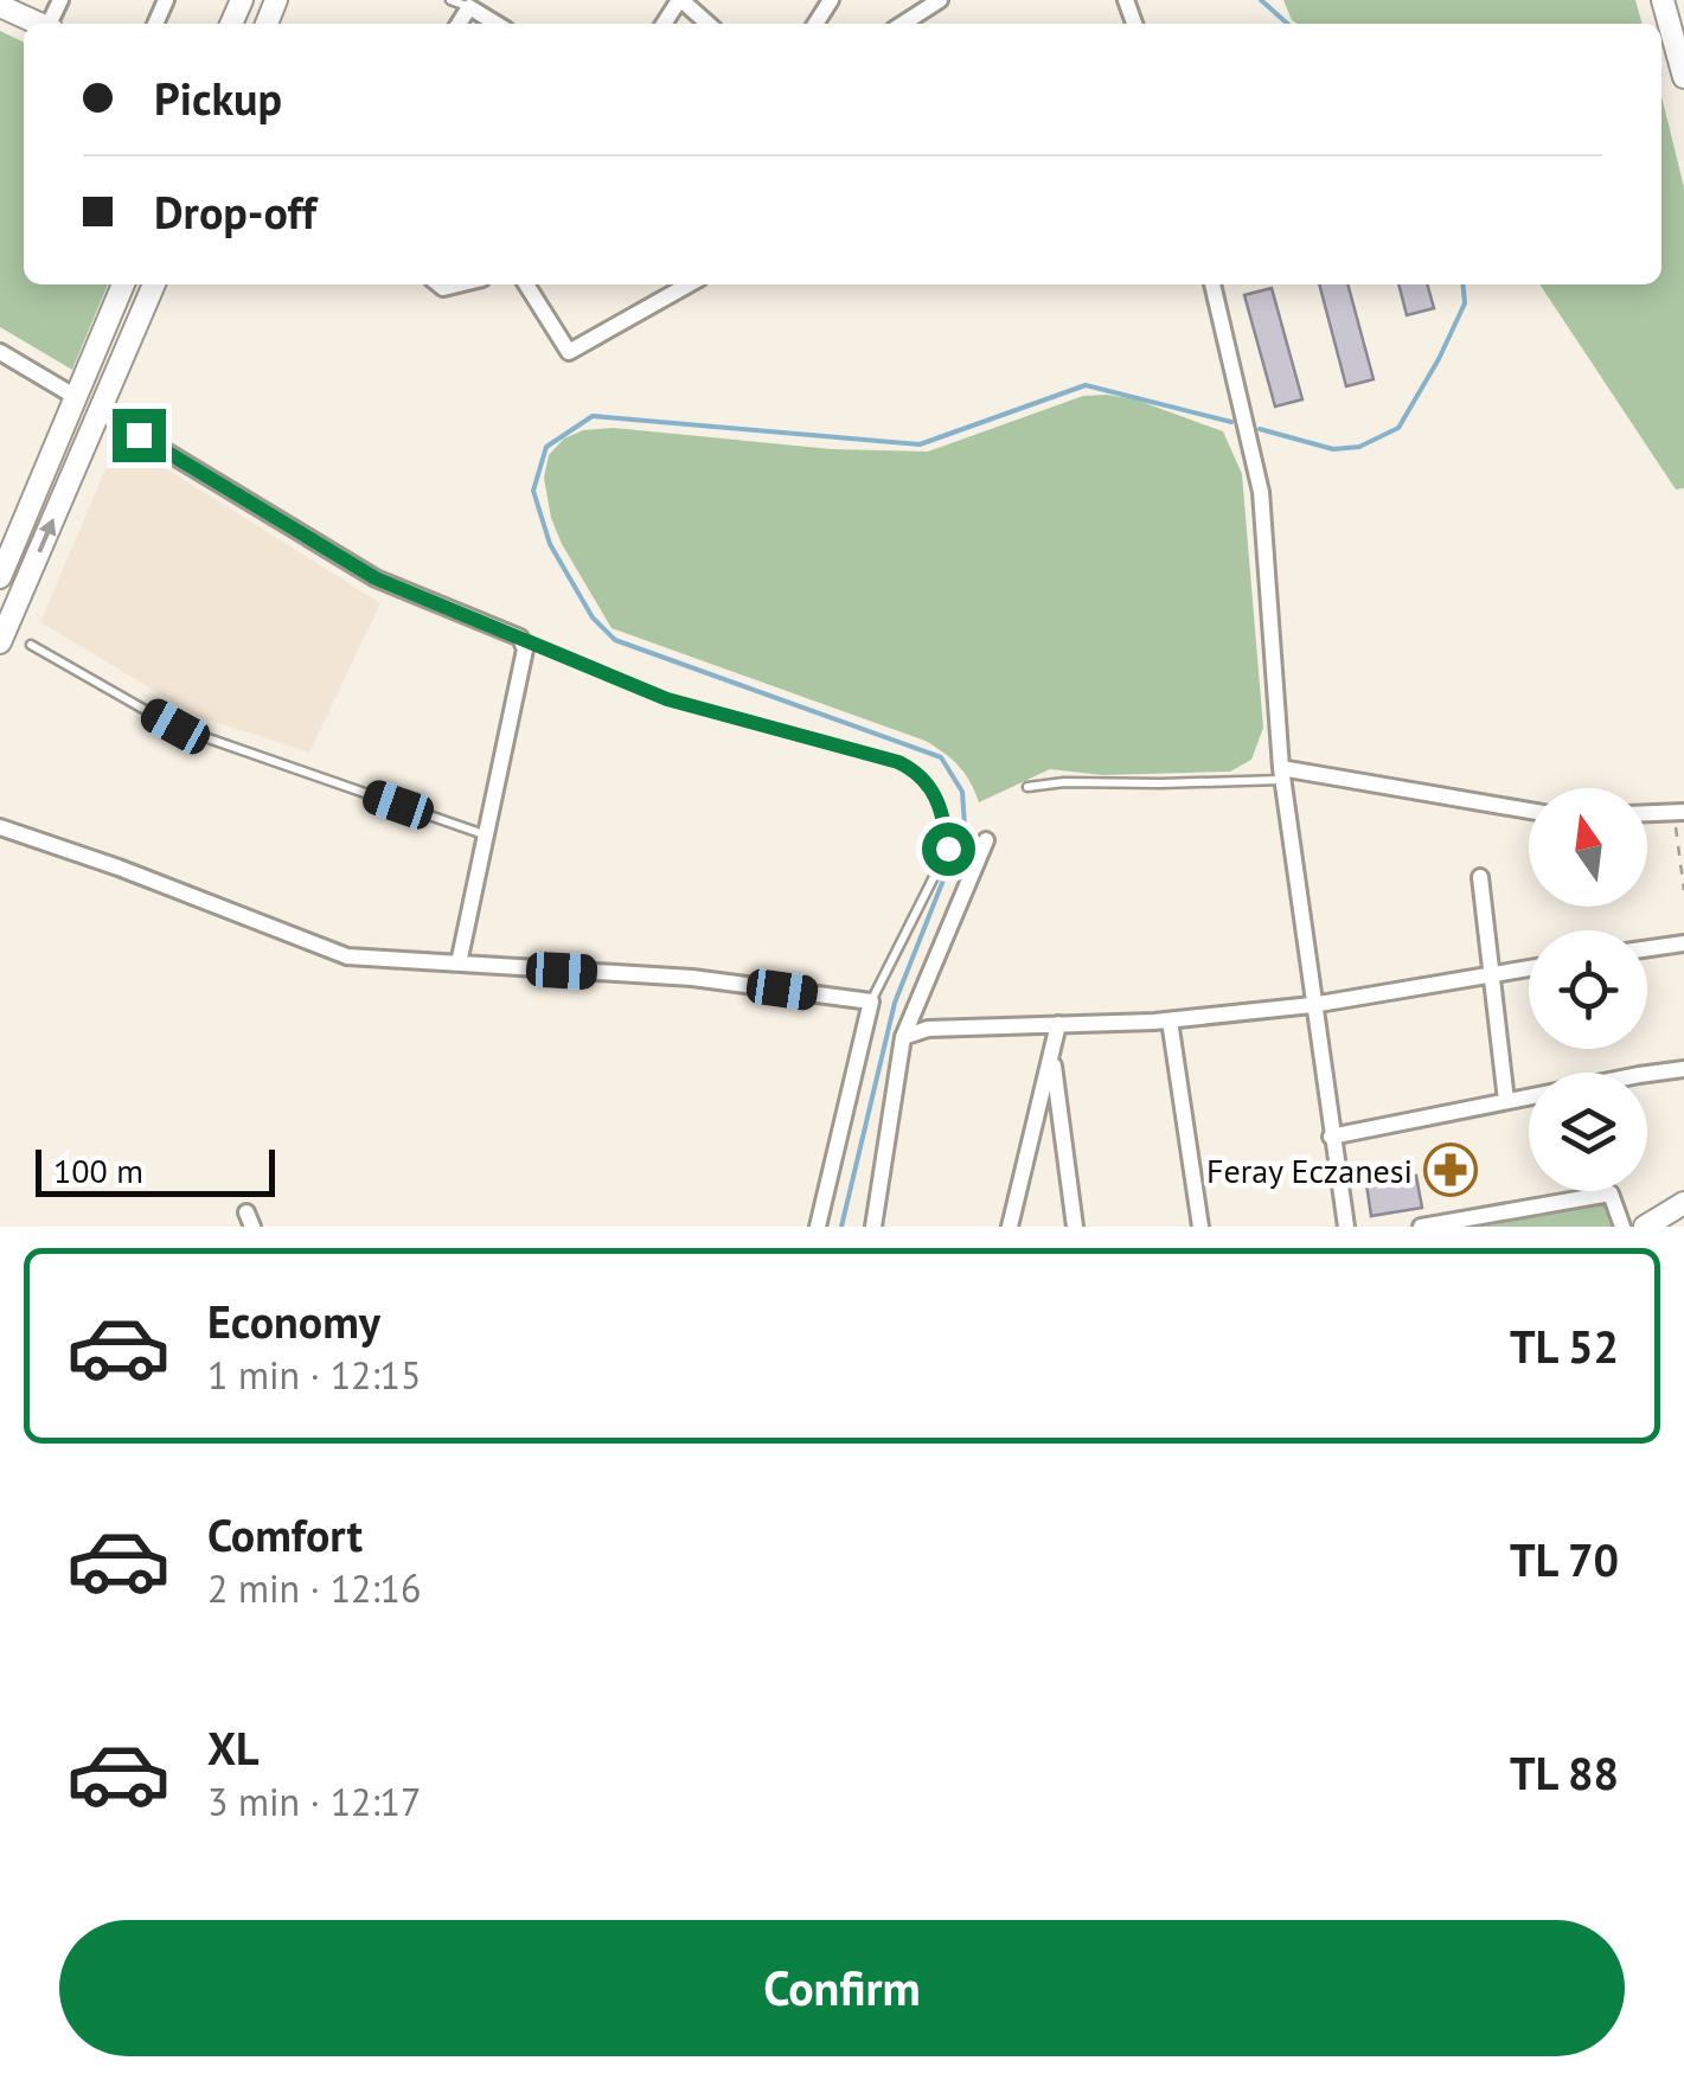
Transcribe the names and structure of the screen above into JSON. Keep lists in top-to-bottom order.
{
  "places": {
    "pharmacy": ["Feray Eczanesi"]
  },
  "scale_bar": "100 m",
  "north": "top",
  "page": {
    "banner": ["Pickup", "Drop-off"],
    "scale": "100 m",
    "list": [
      {
        "name": "Economy",
        "note": "1 min · 12:15",
        "value": "TL 52"
      },
      {
        "name": "Comfort",
        "note": "2 min · 12:16",
        "value": "TL 70"
      },
      {
        "name": "XL",
        "note": "3 min · 12:17",
        "value": "TL 88"
      }
    ],
    "buttons": "Confirm"
  }
}
